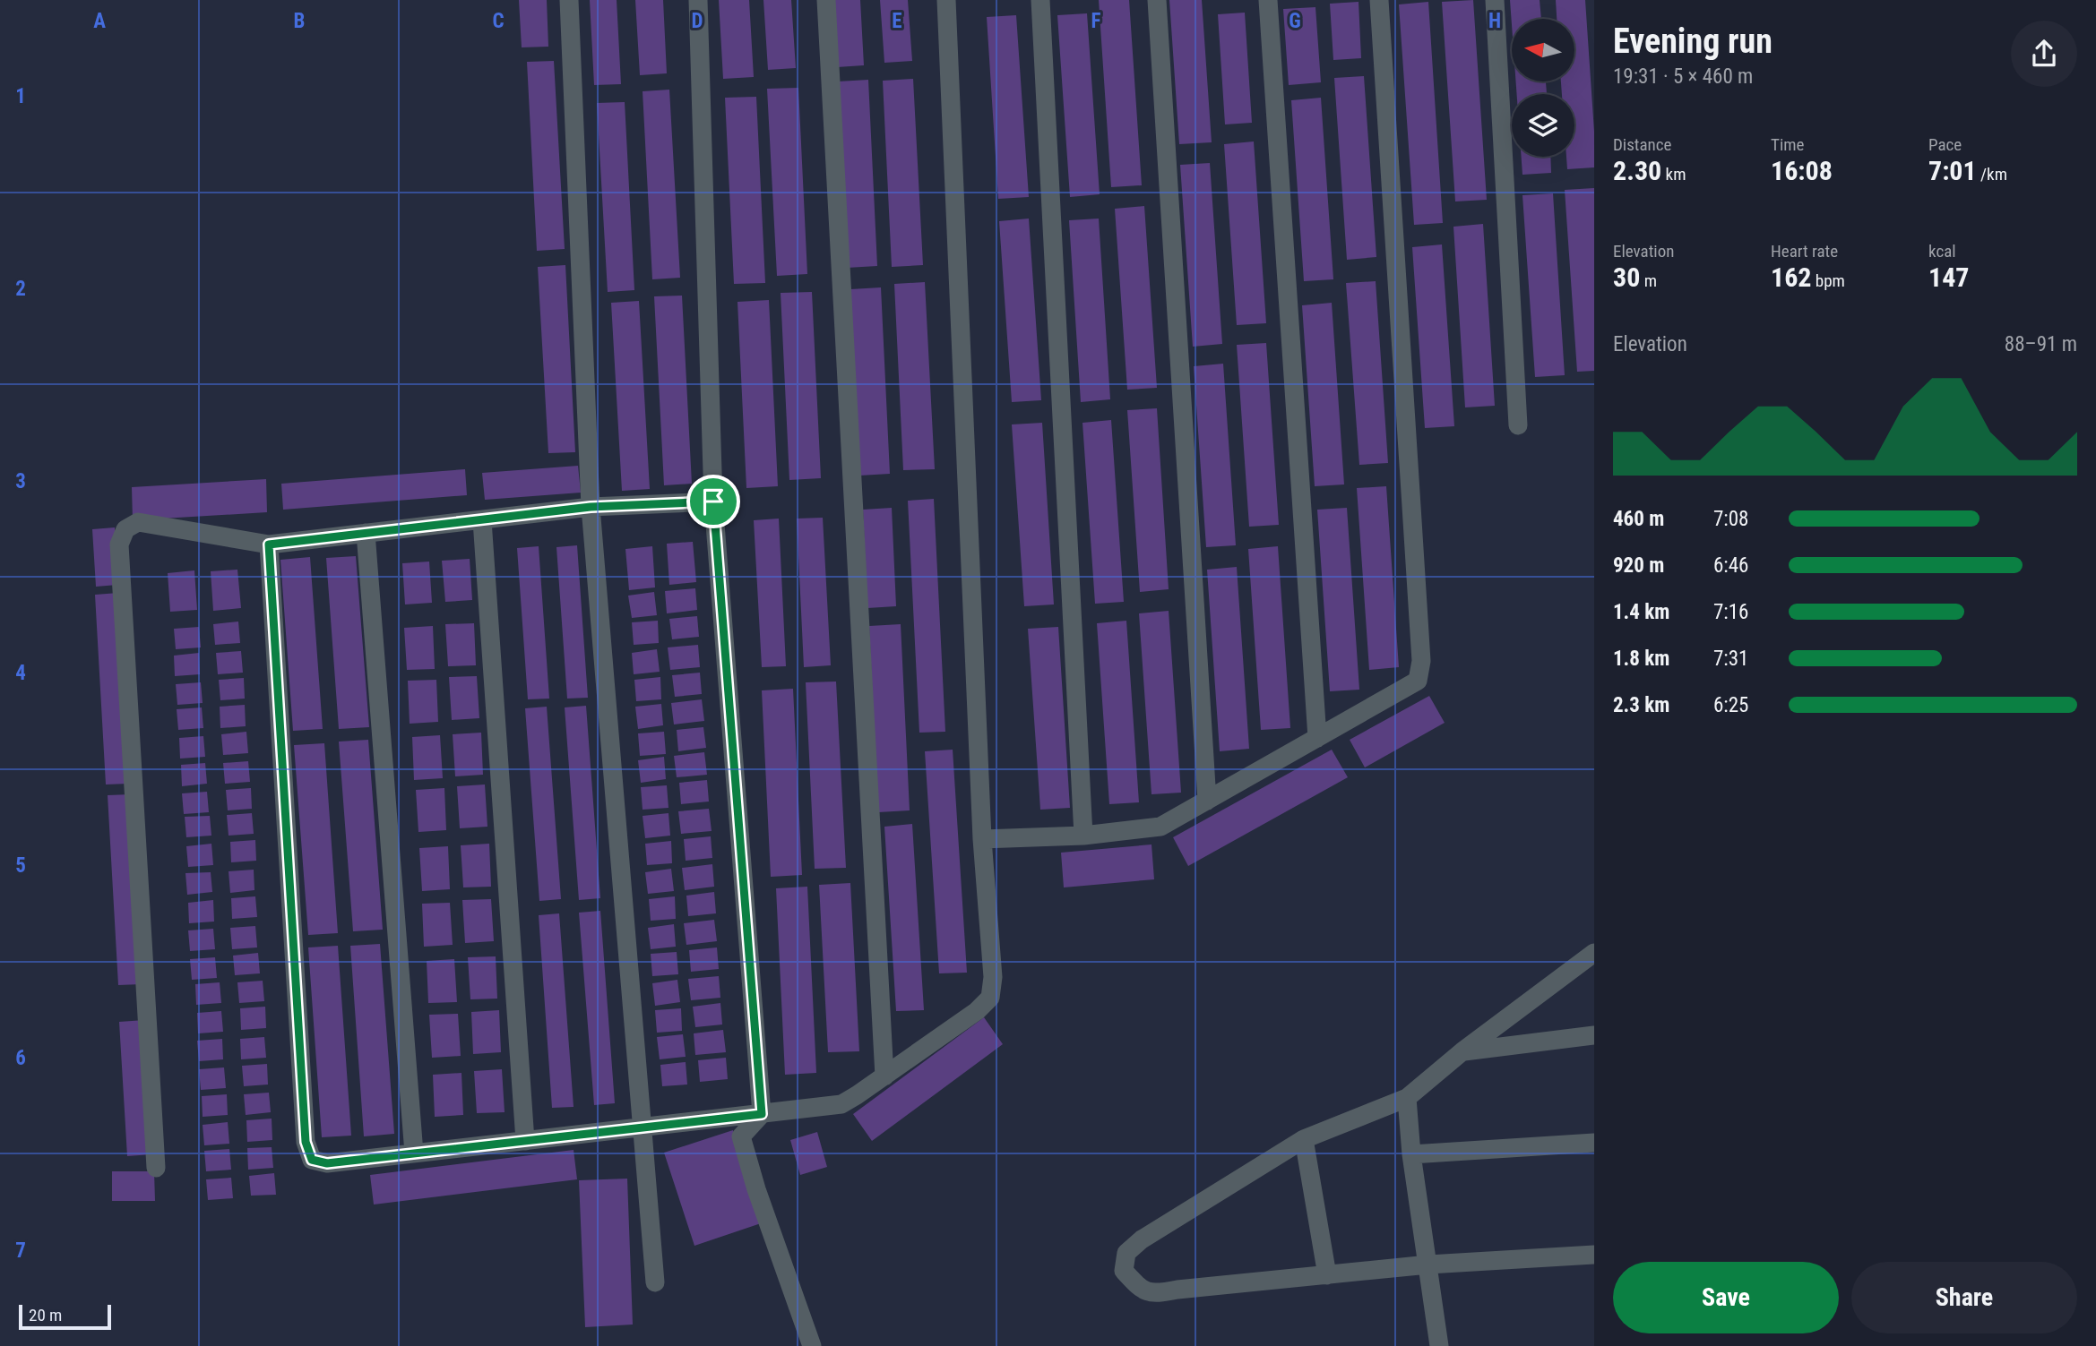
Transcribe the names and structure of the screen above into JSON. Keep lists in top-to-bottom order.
{
  "scale_bar": "20 m",
  "north": "left",
  "page": {
    "heading": ["Evening run", "19:31 · 5 × 460 m"],
    "stats": [
      ["Distance", "2.30 km"],
      ["Time", "16:08"],
      ["Pace", "7:01 /km"],
      ["Elevation", "30 m"],
      ["Heart rate", "162 bpm"],
      ["kcal", "147"]
    ],
    "chart": ["Elevation", "88–91 m"],
    "list": [
      {
        "name": "460 m",
        "note": "7:08"
      },
      {
        "name": "920 m",
        "note": "6:46"
      },
      {
        "name": "1.4 km",
        "note": "7:16"
      },
      {
        "name": "1.8 km",
        "note": "7:31"
      },
      {
        "name": "2.3 km",
        "note": "6:25"
      }
    ],
    "buttons": ["Save", "Share"],
    "scale": "20 m"
  },
  "grid": {
    "columns": [
      "A",
      "B",
      "C",
      "D",
      "E",
      "F",
      "G",
      "H"
    ],
    "rows": [
      "1",
      "2",
      "3",
      "4",
      "5",
      "6",
      "7"
    ]
  }
}
